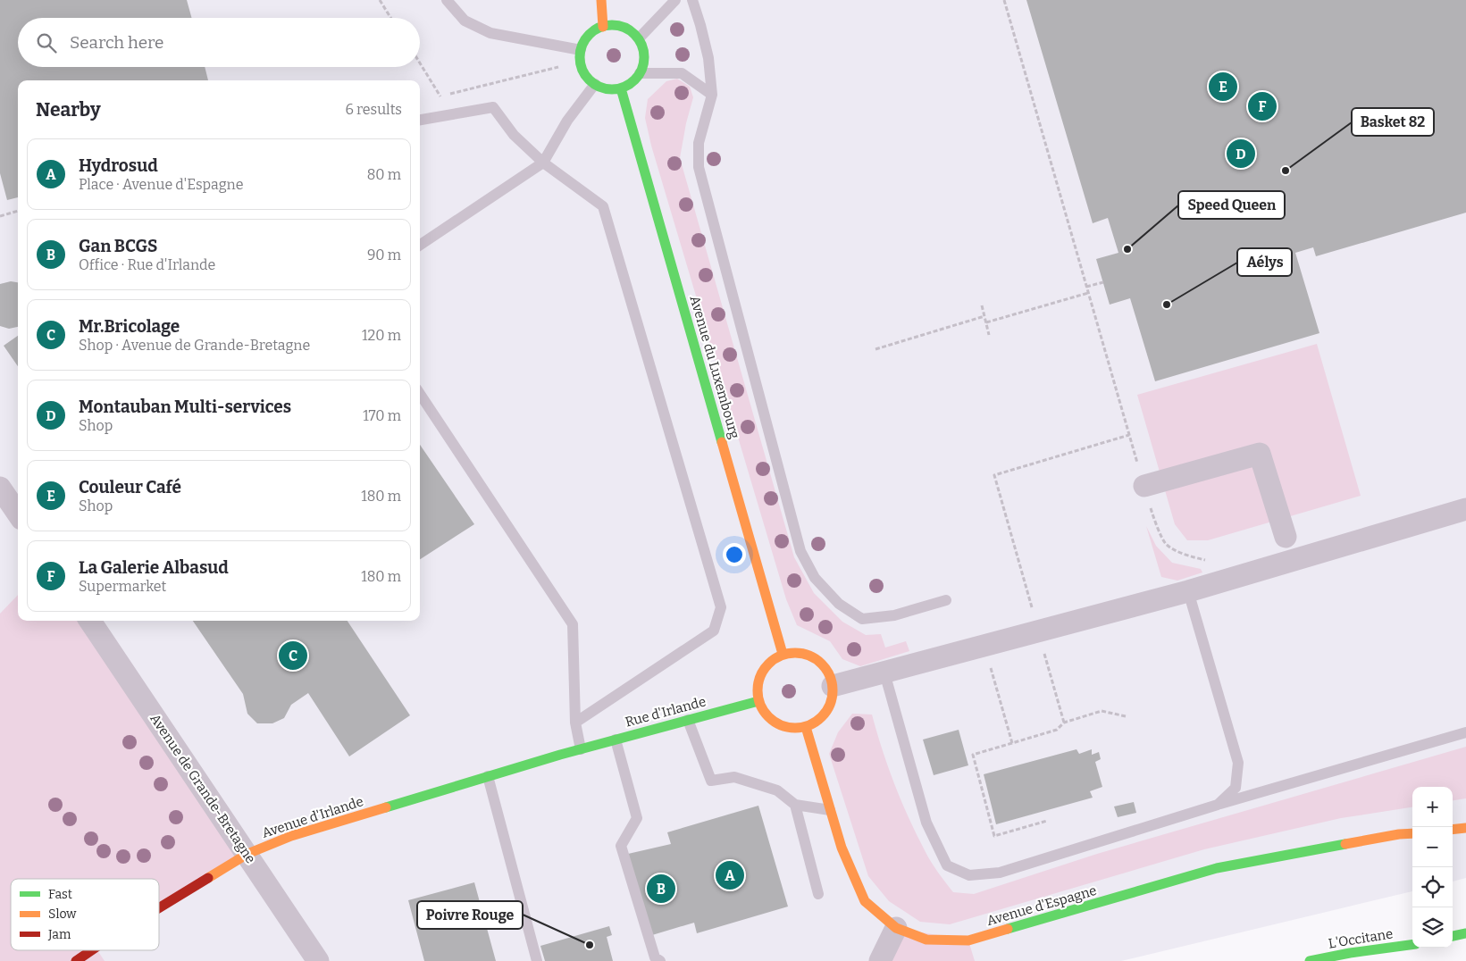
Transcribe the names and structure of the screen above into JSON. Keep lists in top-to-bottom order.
{
  "streets": {
    "main road": [
      "Avenue du Luxembourg",
      "Rue d'Irlande",
      "Avenue d'Irlande",
      "Avenue d'Espagne",
      "L'Occitane"
    ],
    "street": ["Avenue de Grande-Bretagne"]
  },
  "crossings": [
    ["Avenue du Luxembourg", "Rue d'Irlande"],
    ["Avenue du Luxembourg", "Avenue d'Espagne"],
    ["Rue d'Irlande", "Avenue d'Irlande"],
    ["Rue d'Irlande", "Avenue d'Espagne"],
    ["Avenue de Grande-Bretagne", "Avenue d'Irlande"]
  ],
  "places": [
    "Basket 82",
    "Speed Queen",
    "Aélys",
    "Poivre Rouge"
  ],
  "legend": ["Fast", "Slow", "Jam"],
  "page": {
    "search": "Search here",
    "pins": [
      "E",
      "F",
      "D",
      "C",
      "A",
      "B"
    ],
    "heading": ["Nearby", "6 results"],
    "list": [
      {
        "mark": "A",
        "name": "Hydrosud",
        "note": "Place · Avenue d'Espagne",
        "value": "80 m"
      },
      {
        "mark": "B",
        "name": "Gan BCGS",
        "note": "Office · Rue d'Irlande",
        "value": "90 m"
      },
      {
        "mark": "C",
        "name": "Mr.Bricolage",
        "note": "Shop · Avenue de Grande-Bretagne",
        "value": "120 m"
      },
      {
        "mark": "D",
        "name": "Montauban Multi-services",
        "note": "Shop",
        "value": "170 m"
      },
      {
        "mark": "E",
        "name": "Couleur Café",
        "note": "Shop",
        "value": "180 m"
      },
      {
        "mark": "F",
        "name": "La Galerie Albasud",
        "note": "Supermarket",
        "value": "180 m"
      }
    ],
    "map_buttons": ["+", "−"]
  }
}
